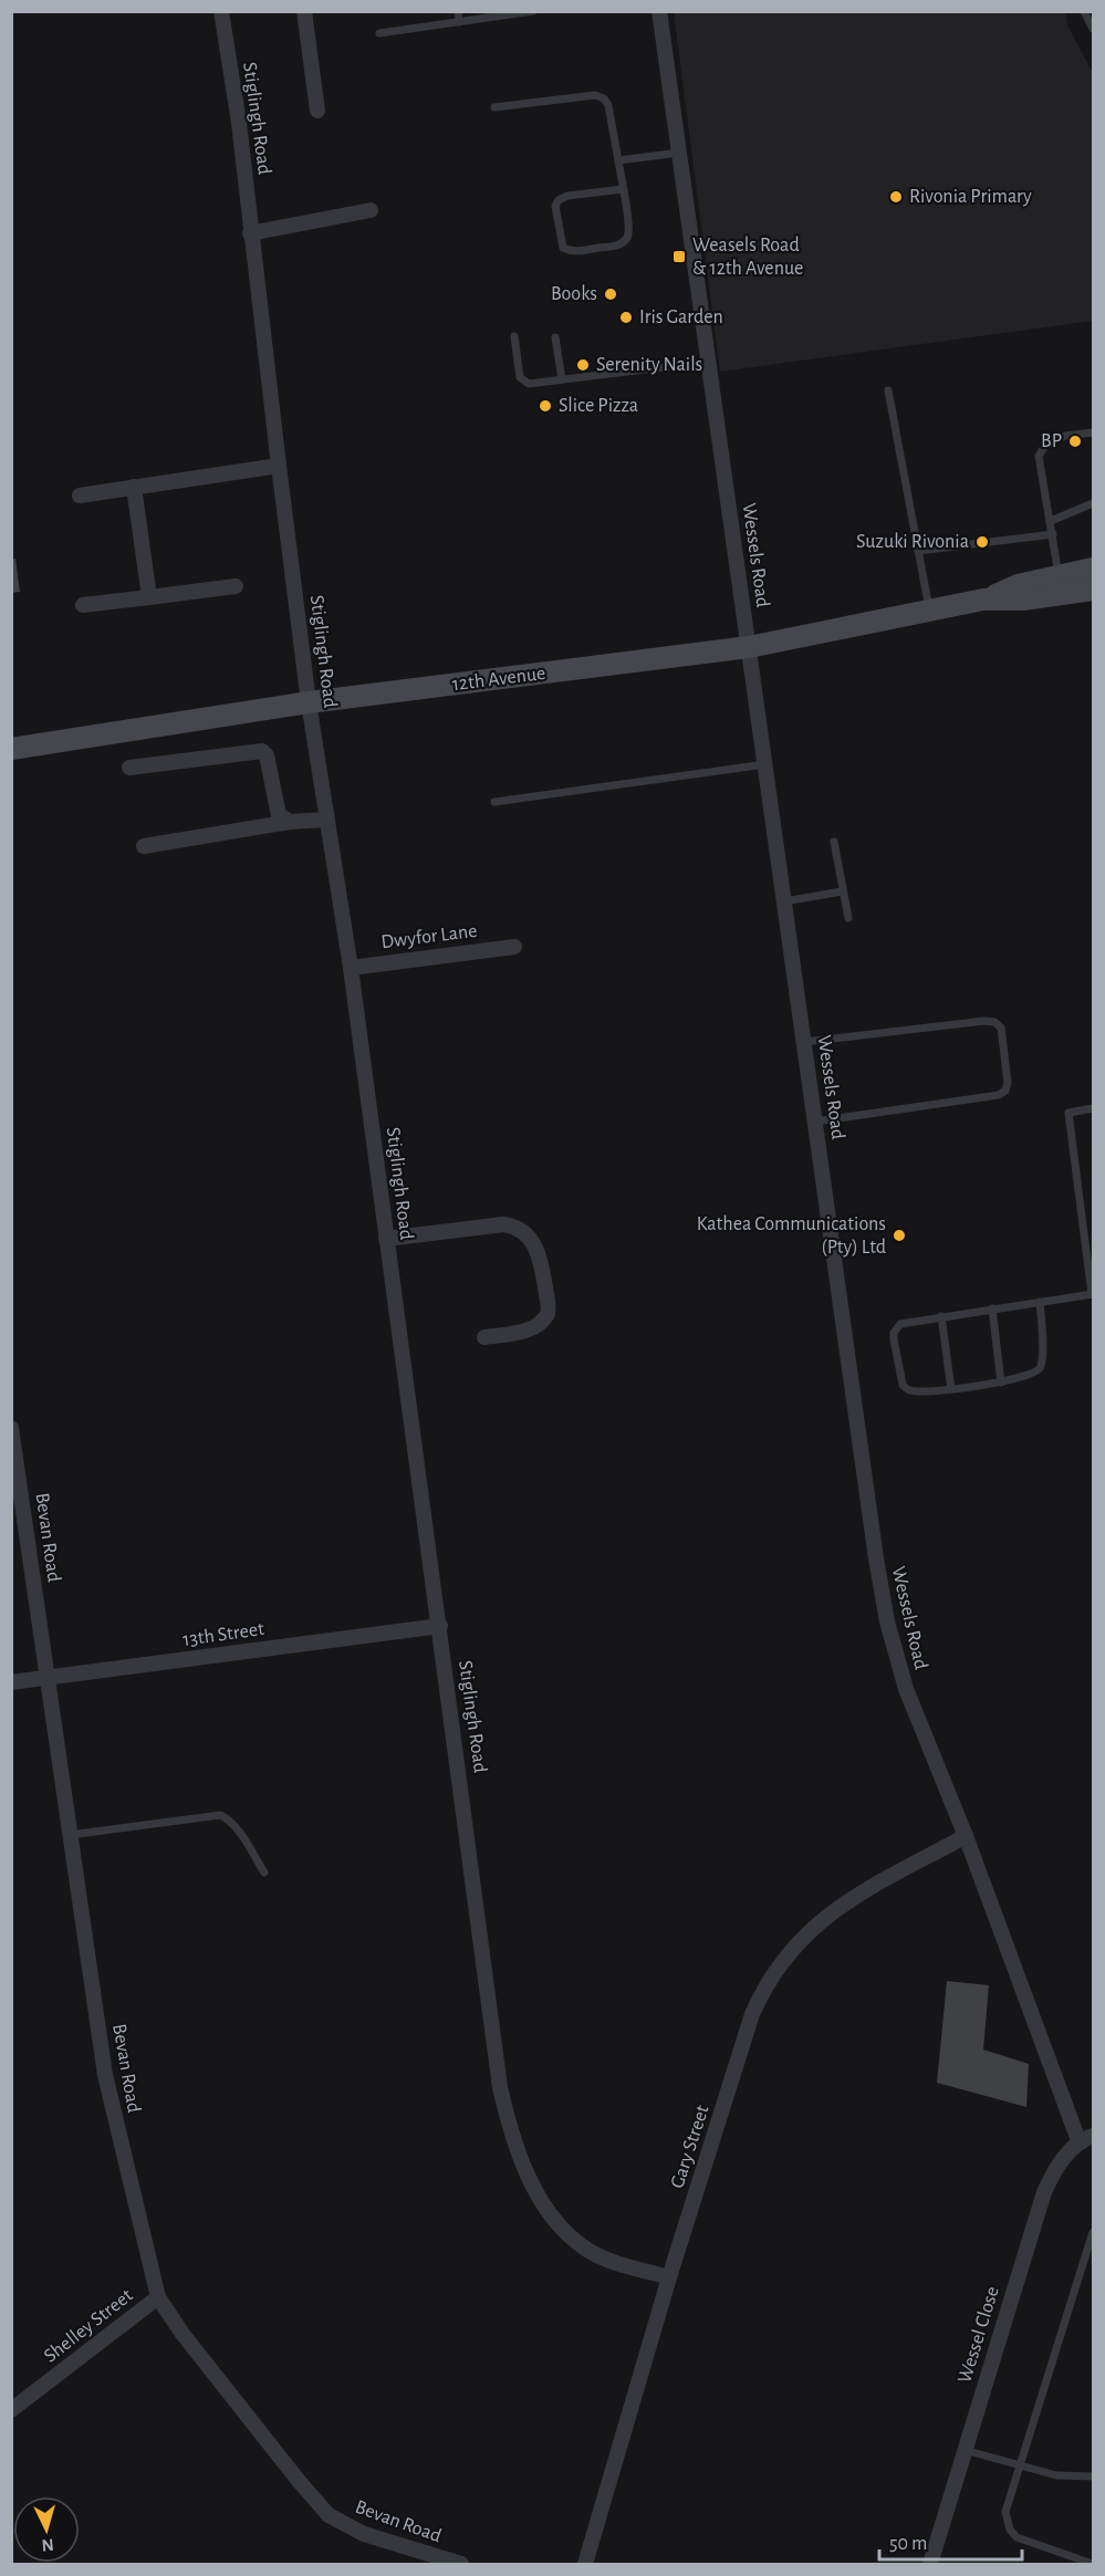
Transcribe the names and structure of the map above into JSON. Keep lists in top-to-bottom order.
{
  "streets": {
    "main road": ["12th Avenue"],
    "street": [
      "Stiglingh Road",
      "Wessels Road",
      "Dwyfor Lane",
      "Bevan Road",
      "13th Street",
      "Gary Street",
      "Shelley Street",
      "Wessel Close"
    ]
  },
  "crossings": [
    ["Stiglingh Road", "12th Avenue"],
    ["Stiglingh Road", "Dwyfor Lane"],
    ["Stiglingh Road", "13th Street"],
    ["Stiglingh Road", "Gary Street"],
    ["Wessels Road", "12th Avenue"],
    ["Wessels Road", "Gary Street"],
    ["Wessels Road", "Wessel Close"],
    ["Bevan Road", "13th Street"],
    ["Bevan Road", "Shelley Street"]
  ],
  "places": {
    "other": [
      "Rivonia Primary",
      "Books",
      "Iris Garden",
      "Serenity Nails",
      "Slice Pizza",
      "BP",
      "Suzuki Rivonia",
      "Kathea Communications (Pty) Ltd"
    ],
    "transit": ["Weasels Road & 12th Avenue"]
  },
  "scale_bar": "50 m",
  "north": "bottom"
}
